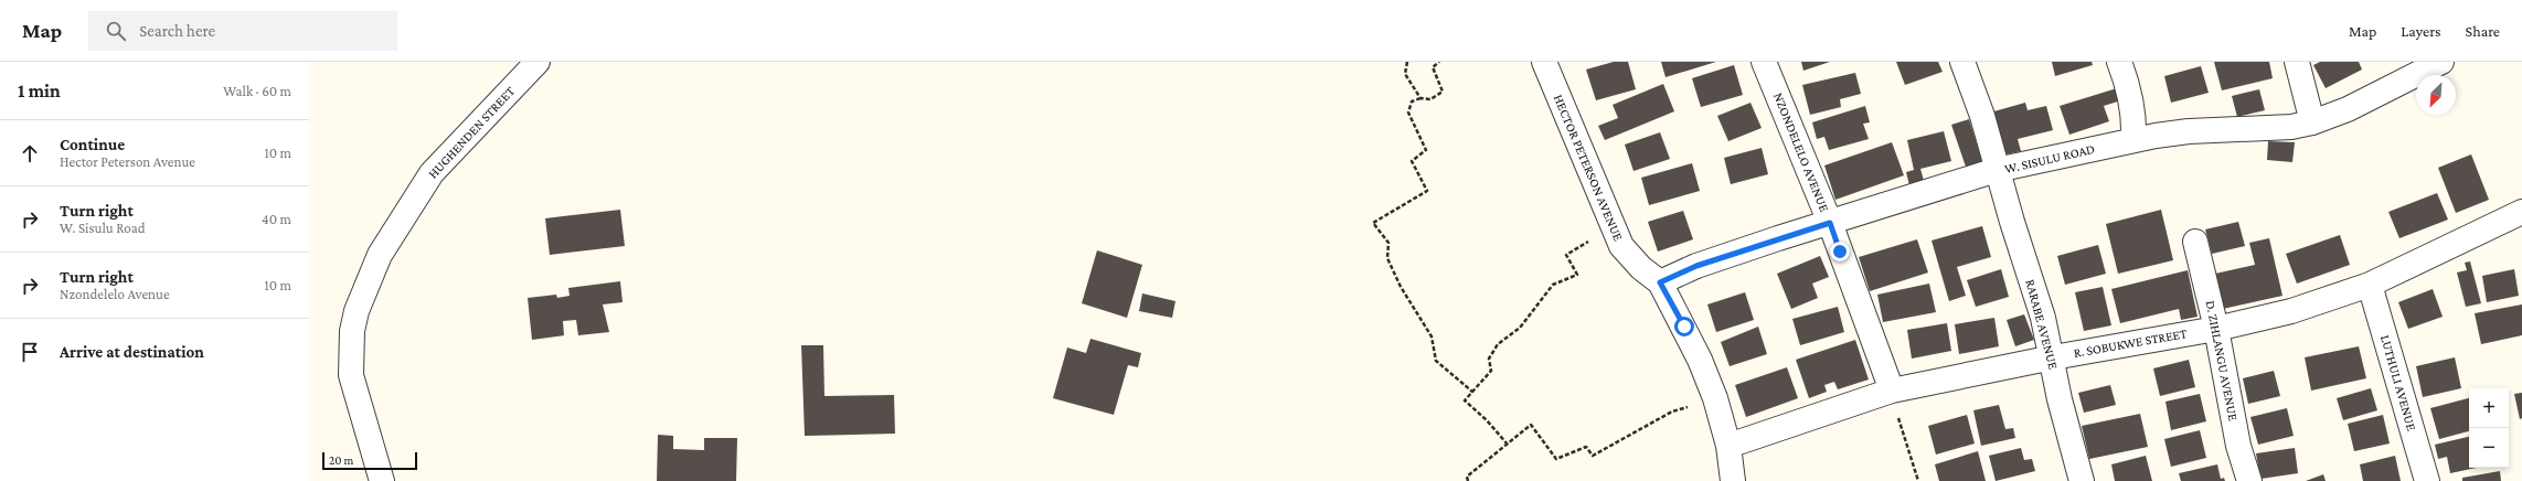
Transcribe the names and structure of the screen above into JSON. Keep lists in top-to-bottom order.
{
  "streets": {
    "street": [
      "HUGHENDEN STREET",
      "NZONDELELO AVENUE",
      "W. SISULU ROAD",
      "HECTOR PETERSON AVENUE",
      "RARABE AVENUE",
      "R. SOBUKWE STREET",
      "D. ZIHLANGU AVENUE",
      "LUTHULI AVENUE"
    ]
  },
  "crossings": [
    ["NZONDELELO AVENUE", "W. SISULU ROAD"],
    ["NZONDELELO AVENUE", "R. SOBUKWE STREET"],
    ["W. SISULU ROAD", "HECTOR PETERSON AVENUE"],
    ["W. SISULU ROAD", "RARABE AVENUE"],
    ["HECTOR PETERSON AVENUE", "R. SOBUKWE STREET"],
    ["RARABE AVENUE", "R. SOBUKWE STREET"],
    ["R. SOBUKWE STREET", "D. ZIHLANGU AVENUE"],
    ["R. SOBUKWE STREET", "LUTHULI AVENUE"]
  ],
  "scale_bar": "20 m",
  "north": "bottom left",
  "page": {
    "header": "Map",
    "search": "Search here",
    "nav": ["Map", "Layers", "Share"],
    "heading": ["1 min", "Walk · 60 m"],
    "list": [
      ["Continue", "Hector Peterson Avenue", "10 m"],
      ["Turn right", "W. Sisulu Road", "40 m"],
      ["Turn right", "Nzondelelo Avenue", "10 m"],
      "Arrive at destination"
    ],
    "map_buttons": ["+", "−"],
    "scale": "20 m"
  }
}
